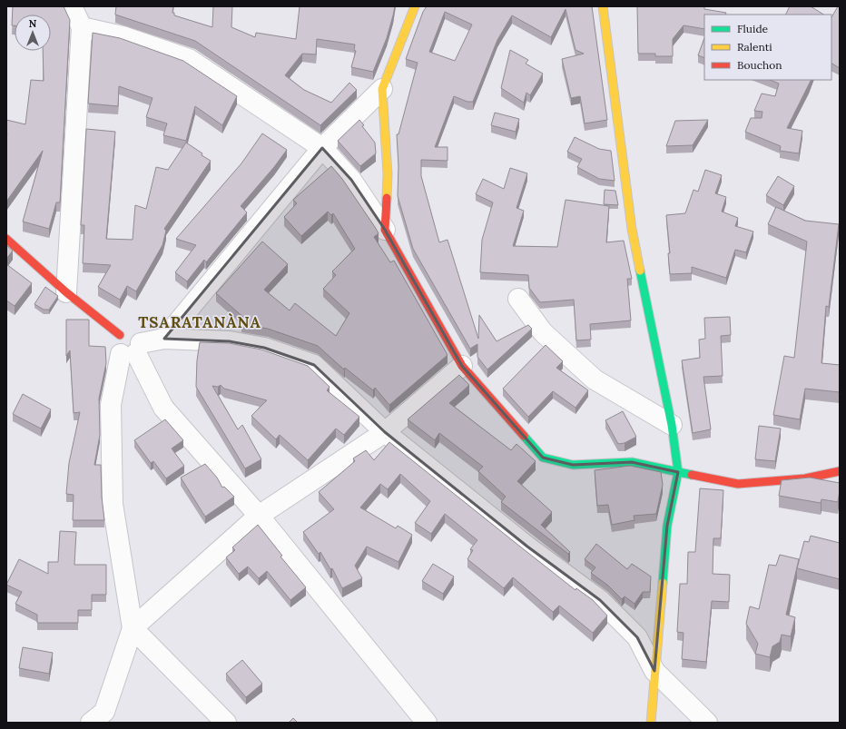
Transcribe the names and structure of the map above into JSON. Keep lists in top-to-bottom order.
{
  "districts": ["TSARATANÀNA"],
  "legend": ["Fluide", "Ralenti", "Bouchon"],
  "north": "top"
}
